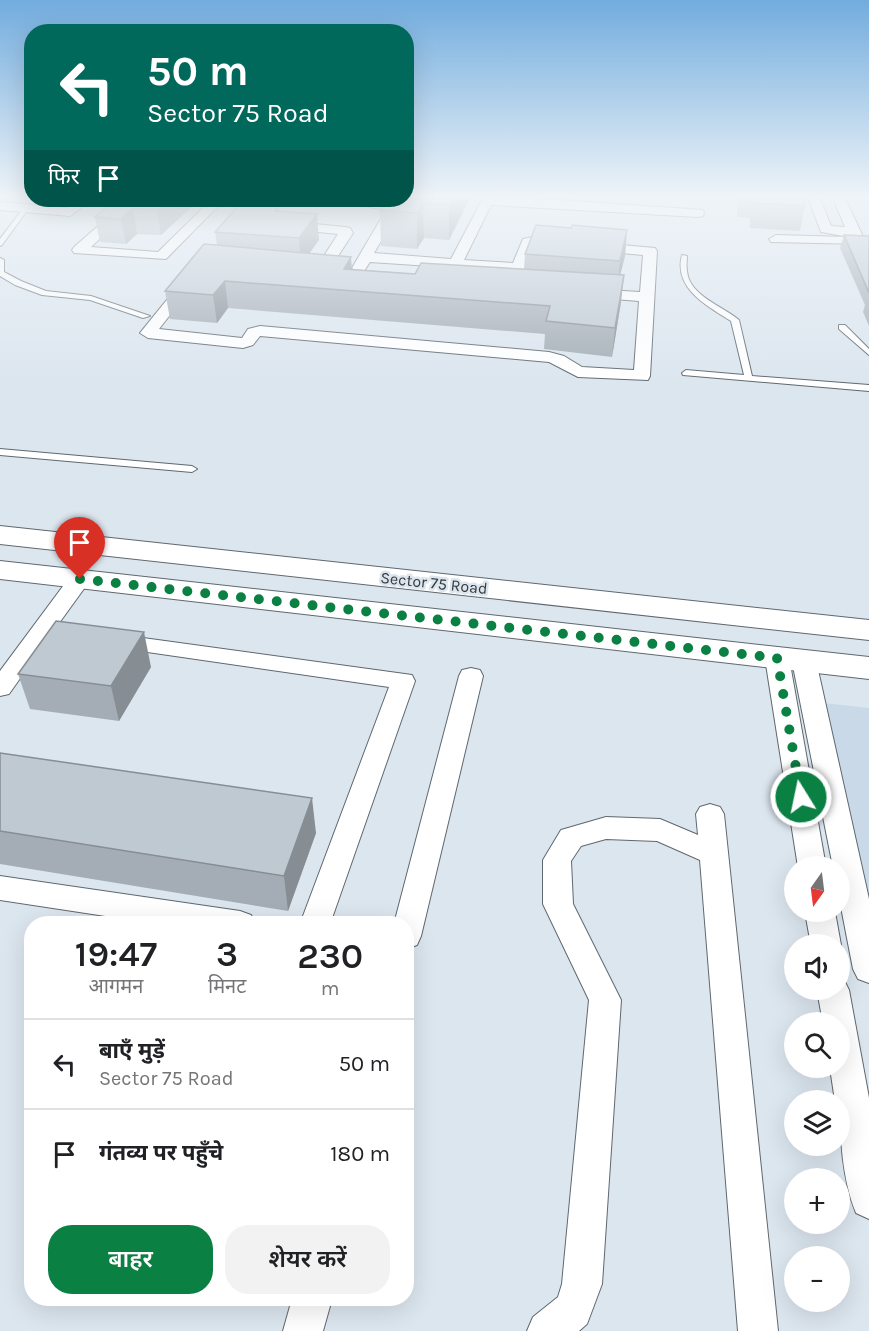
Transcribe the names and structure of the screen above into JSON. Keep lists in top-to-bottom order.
{
  "streets": {
    "street": ["Sector 75 Road"]
  },
  "north": "bottom",
  "page": {
    "turn": ["50 m", "Sector 75 Road"],
    "then": "फिर",
    "map_buttons": ["+", "−"],
    "eta": [
      "19:47",
      "आगमन",
      "3",
      "मिनट",
      "230",
      "m"
    ],
    "list": [
      {
        "name": "बाएँ मुड़ें",
        "note": "Sector 75 Road",
        "value": "50 m"
      },
      {
        "name": "गंतव्य पर पहुँचे",
        "value": "180 m"
      }
    ],
    "buttons": ["बाहर", "शेयर करें"]
  }
}
